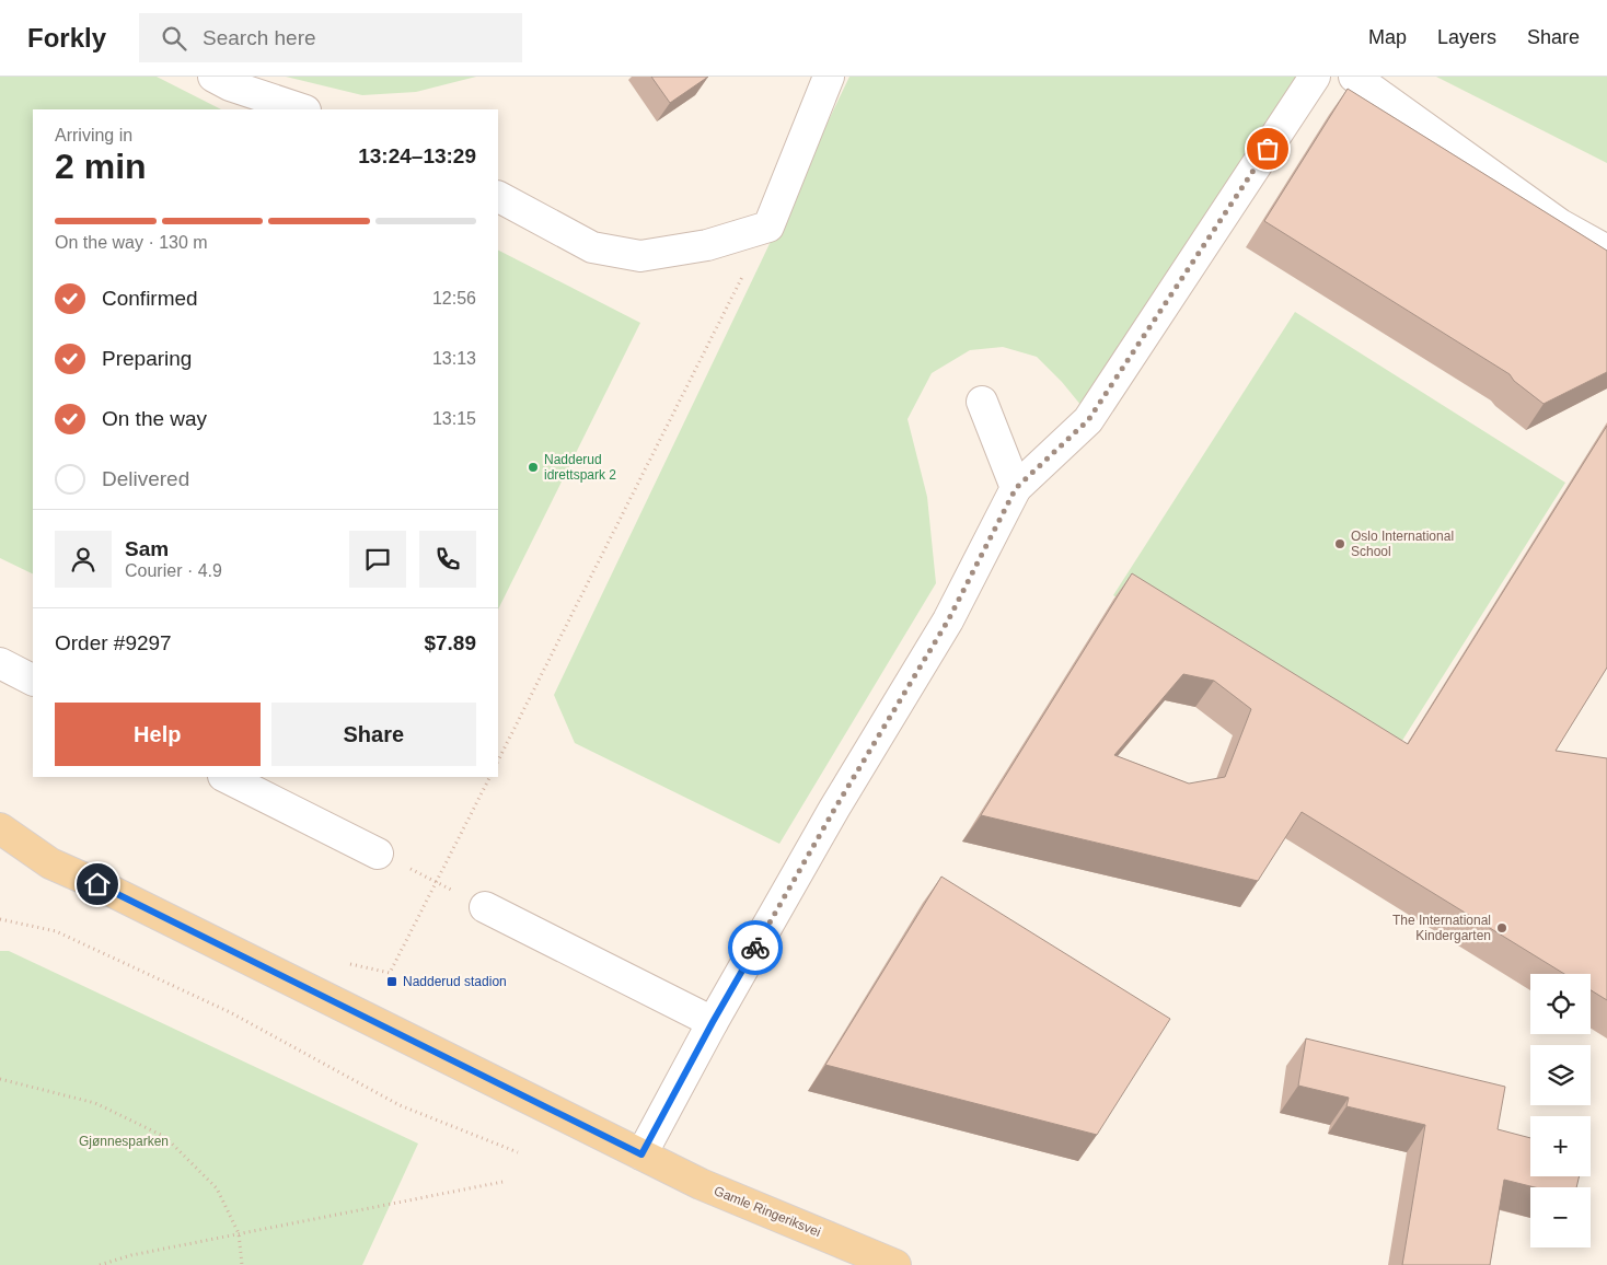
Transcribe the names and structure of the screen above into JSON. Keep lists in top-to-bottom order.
{
  "streets": {
    "main road": ["Gamle Ringeriksvei"]
  },
  "parks": ["Gjønnesparken"],
  "places": {
    "other": ["Nadderud idrettspark 2", "Oslo International School", "The International Kindergarten"],
    "transit": ["Nadderud stadion"]
  },
  "page": {
    "header": "Forkly",
    "search": "Search here",
    "nav": ["Map", "Layers", "Share"],
    "heading": ["2 min", "Arriving in", "13:24–13:29"],
    "panel": [
      "Sam",
      "Courier · 4.9",
      "Order #9297",
      "$7.89"
    ],
    "bar": "On the way · 130 m",
    "list": [
      ["Confirmed", "12:56"],
      ["Preparing", "13:13"],
      ["On the way", "13:15"],
      "Delivered"
    ],
    "buttons": ["Help", "Share"],
    "map_buttons": ["+", "−"]
  }
}
